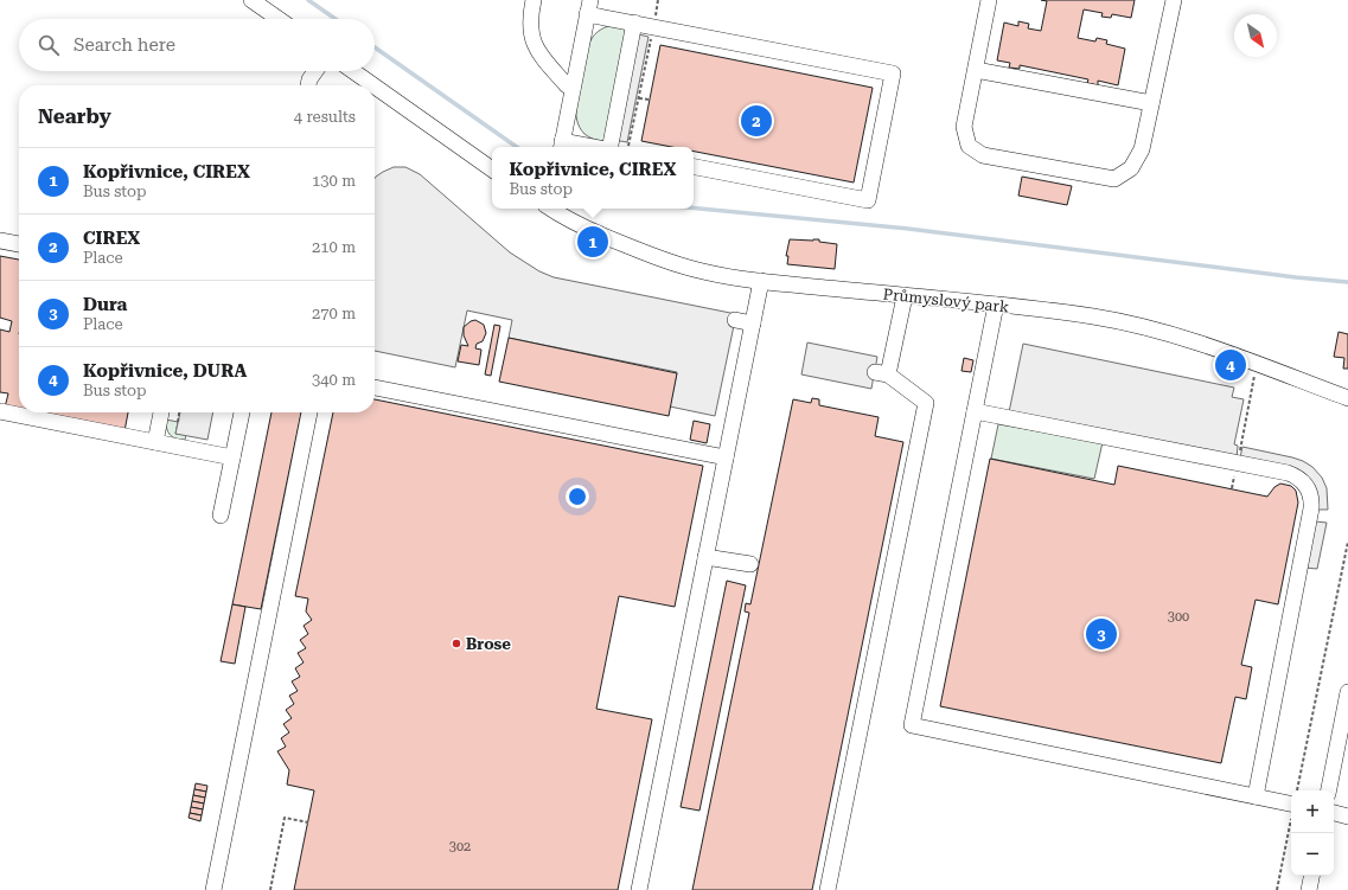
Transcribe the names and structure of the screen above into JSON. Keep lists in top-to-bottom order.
{
  "streets": {
    "street": ["Průmyslový park"]
  },
  "places": ["Brose"],
  "house_numbers": ["300", "302"],
  "north": "bottom right",
  "page": {
    "search": "Search here",
    "heading": ["Nearby", "4 results"],
    "pins": [
      "2",
      "1",
      "4",
      "3"
    ],
    "popup": ["Kopřivnice, CIREX", "Bus stop"],
    "list": [
      {
        "mark": "1",
        "name": "Kopřivnice, CIREX",
        "note": "Bus stop",
        "value": "130 m"
      },
      {
        "mark": "2",
        "name": "CIREX",
        "note": "Place",
        "value": "210 m"
      },
      {
        "mark": "3",
        "name": "Dura",
        "note": "Place",
        "value": "270 m"
      },
      {
        "mark": "4",
        "name": "Kopřivnice, DURA",
        "note": "Bus stop",
        "value": "340 m"
      }
    ],
    "map_buttons": ["+", "−"]
  }
}
